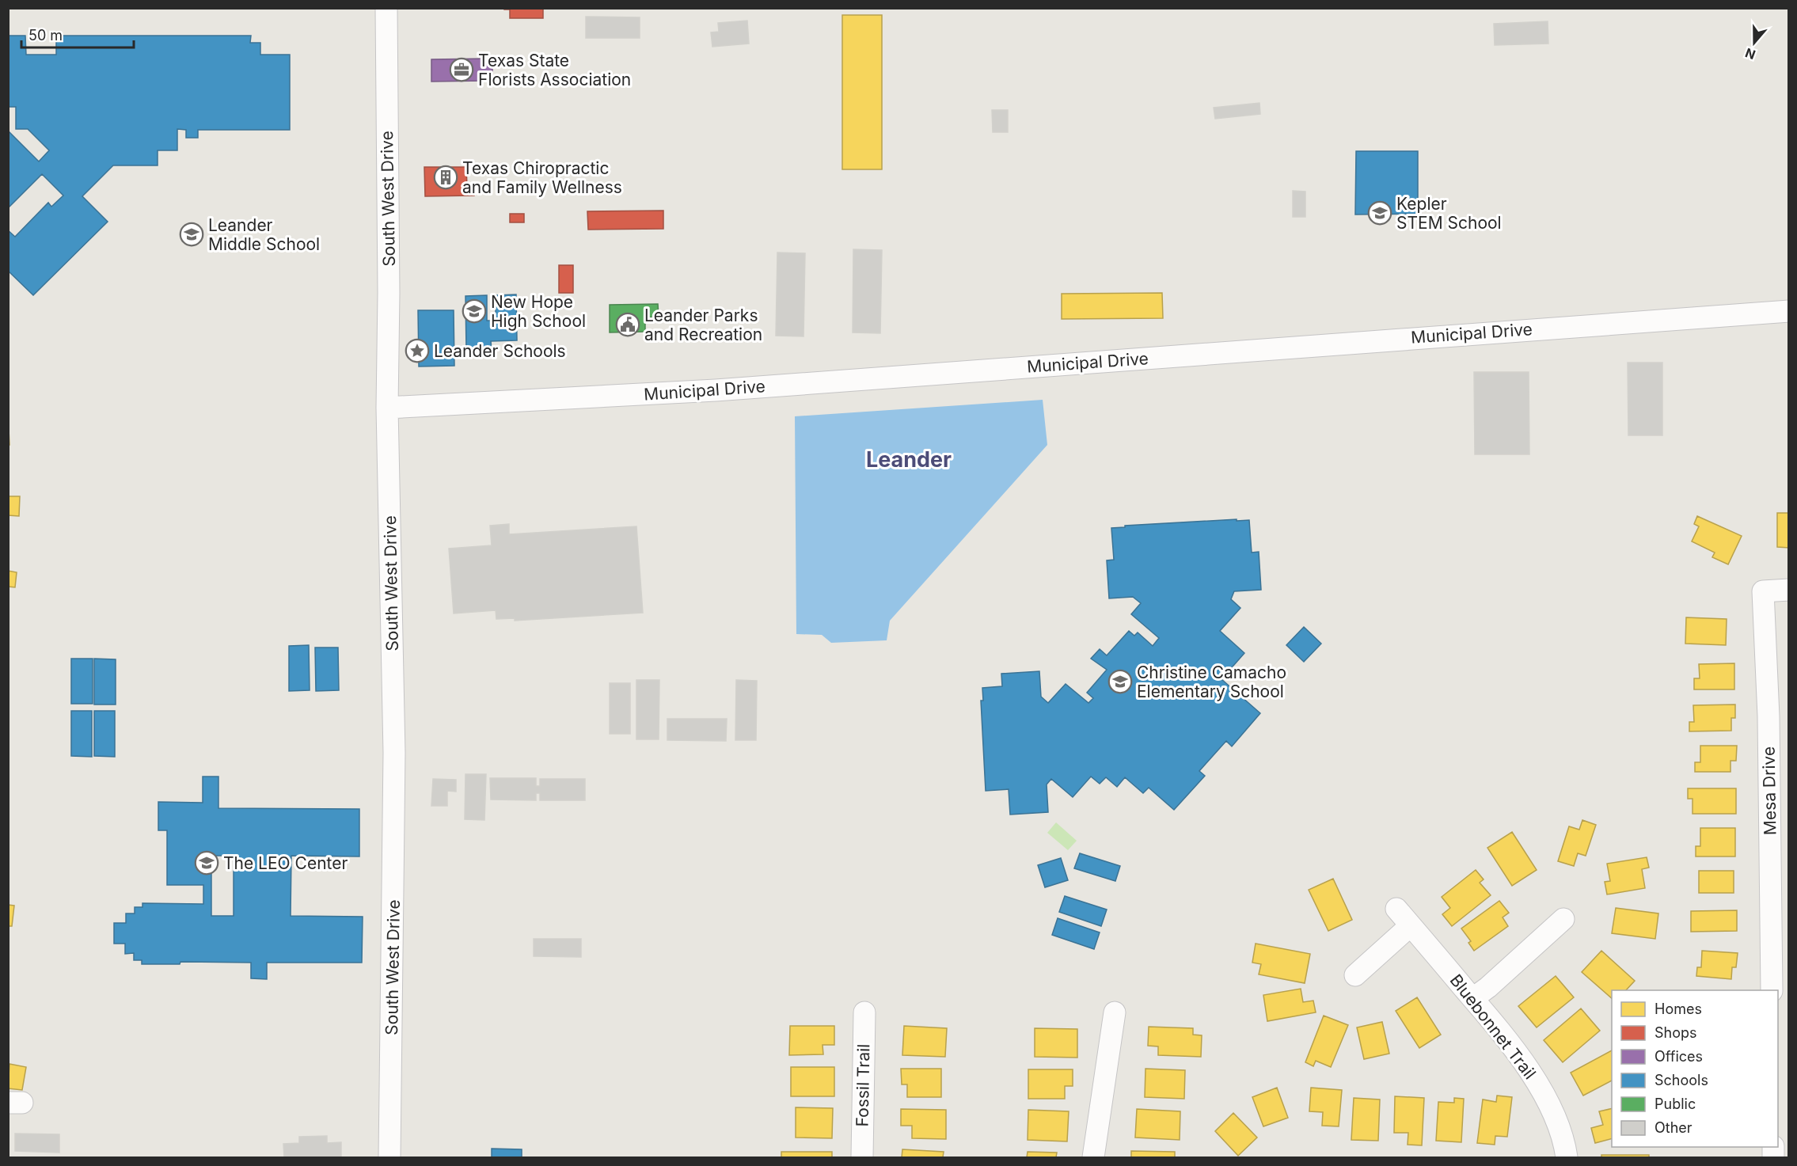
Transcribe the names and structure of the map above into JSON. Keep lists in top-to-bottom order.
{
  "streets": {
    "street": [
      "South West Drive",
      "Municipal Drive",
      "Mesa Drive",
      "Bluebonnet Trail",
      "Fossil Trail"
    ]
  },
  "crossings": [
    ["South West Drive", "Municipal Drive"]
  ],
  "districts": ["Leander"],
  "places": {
    "office": ["Texas State Florists Association"],
    "building": ["Texas Chiropractic and Family Wellness"],
    "school or university": [
      "Kepler STEM School",
      "Leander Middle School",
      "New Hope High School",
      "Christine Camacho Elementary School",
      "The LEO Center"
    ],
    "public building": ["Leander Parks and Recreation"],
    "place": ["Leander Schools"]
  },
  "legend": [
    "Homes",
    "Shops",
    "Offices",
    "Schools",
    "Public",
    "Other"
  ],
  "scale_bar": "50 m",
  "north": "bottom"
}
